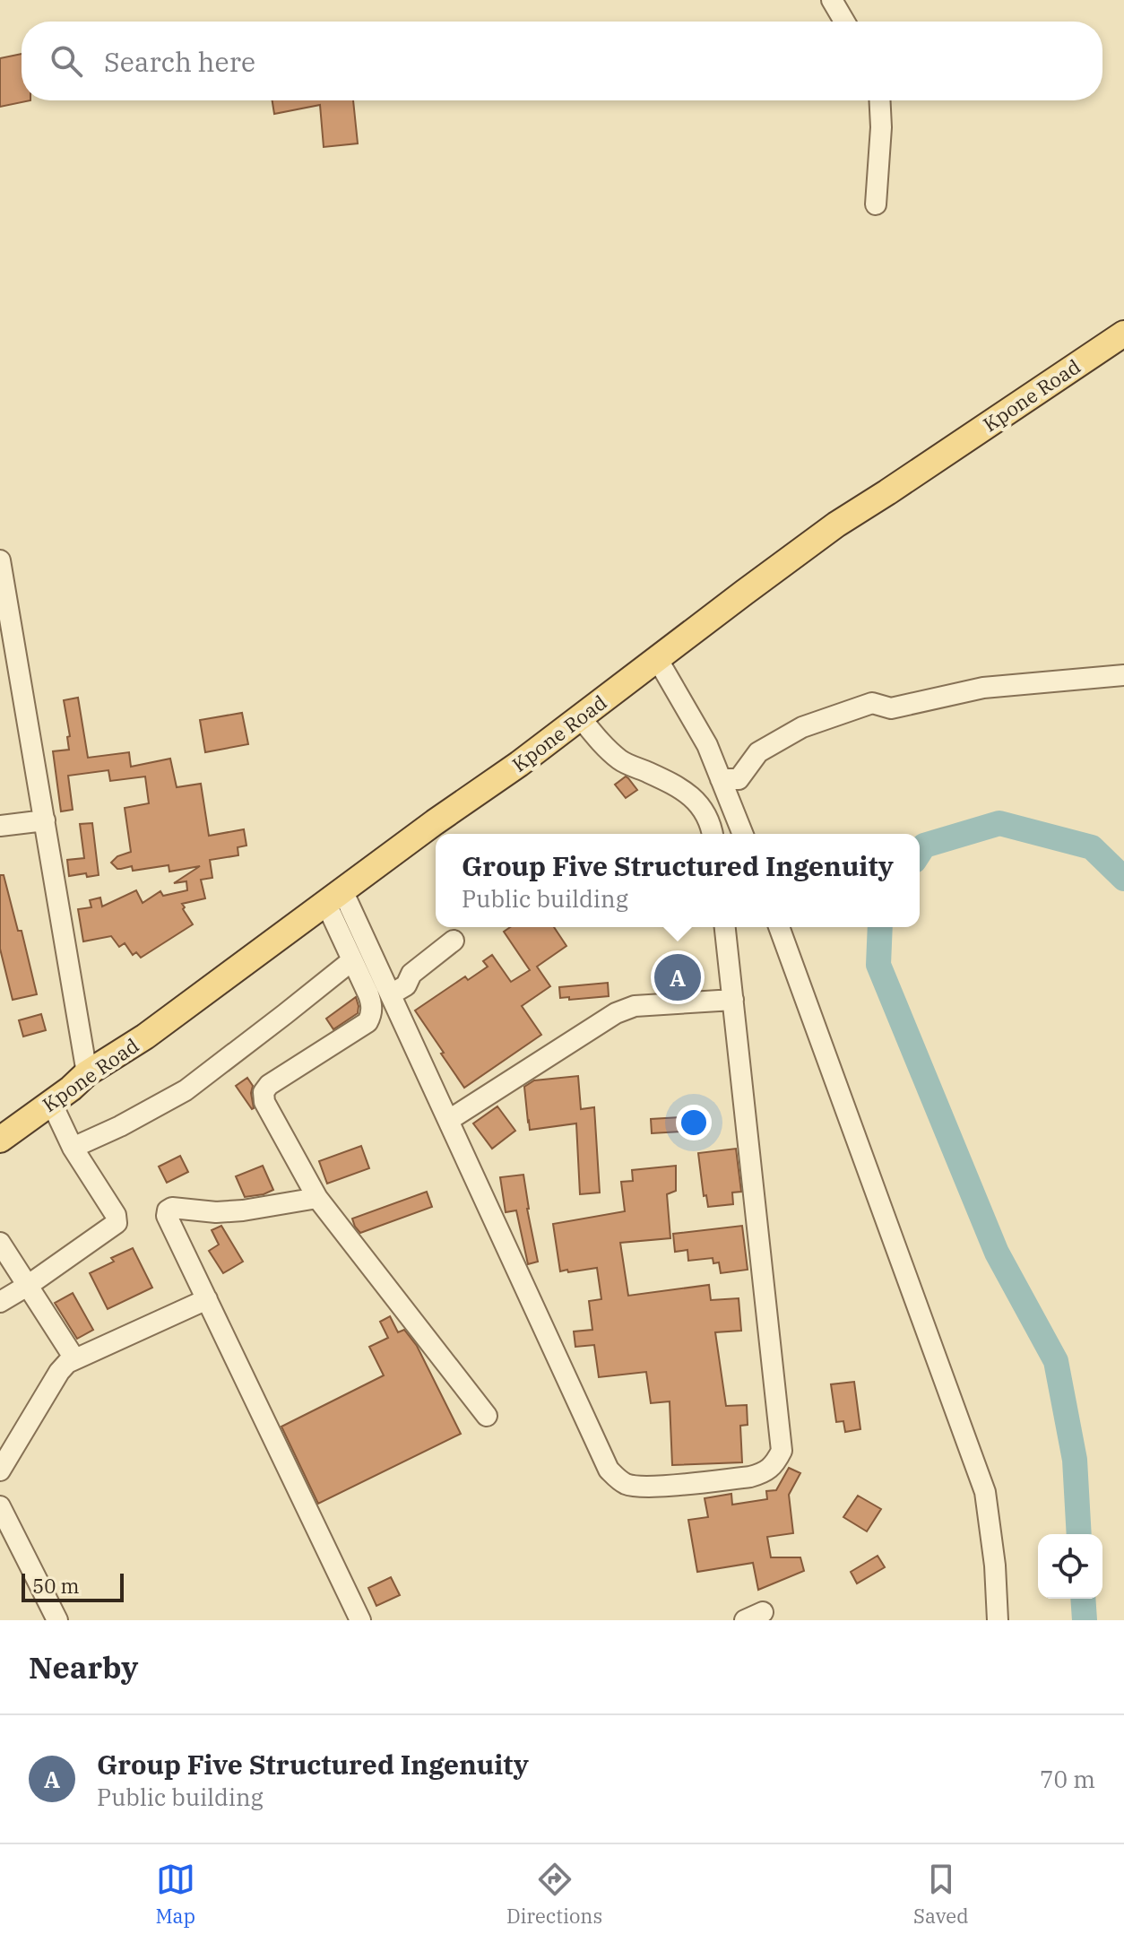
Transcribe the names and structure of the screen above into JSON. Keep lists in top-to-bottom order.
{
  "streets": {
    "main road": ["Kpone Road"]
  },
  "scale_bar": "50 m",
  "page": {
    "search": "Search here",
    "popup": ["Group Five Structured Ingenuity", "Public building"],
    "pins": "A",
    "scale": "50 m",
    "heading": "Nearby",
    "list": [
      {
        "mark": "A",
        "name": "Group Five Structured Ingenuity",
        "note": "Public building",
        "value": "70 m"
      }
    ],
    "nav": ["Map", "Directions", "Saved"]
  }
}
